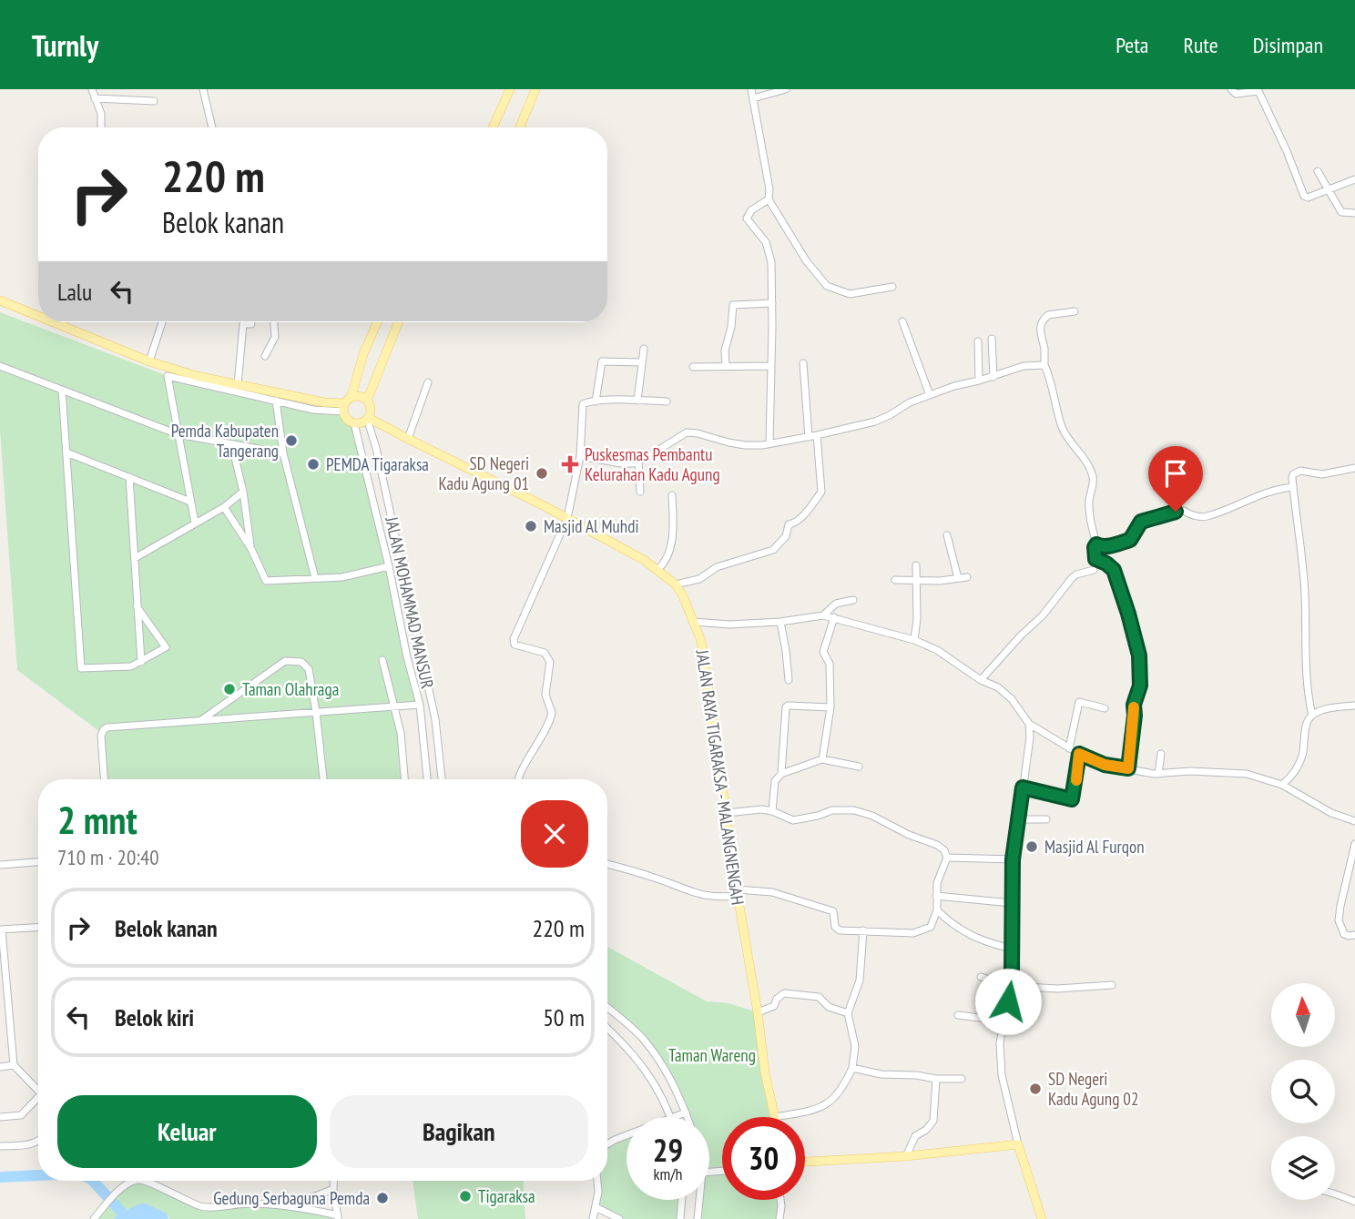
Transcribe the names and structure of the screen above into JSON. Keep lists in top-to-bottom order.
{
  "streets": {
    "main road": ["JALAN RAYA TIGARAKSA - MALANGNENGAH"],
    "street": ["JALAN MOHAMMAD MANSUR"]
  },
  "crossings": [
    ["JALAN MOHAMMAD MANSUR", "JALAN RAYA TIGARAKSA - MALANGNENGAH"]
  ],
  "parks": ["Taman Wareng"],
  "places": {
    "other": [
      "Pemda Kabupaten Tangerang",
      "PEMDA Tigaraksa",
      "SD Negeri Kadu Agung 01",
      "Masjid Al Muhdi",
      "Taman Olahraga",
      "Masjid Al Furqon",
      "SD Negeri Kadu Agung 02",
      "Tigaraksa",
      "Gedung Serbaguna Pemda"
    ],
    "health": ["Puskesmas Pembantu Kelurahan Kadu Agung"]
  },
  "north": "top",
  "page": {
    "header": "Turnly",
    "nav": ["Peta", "Rute", "Disimpan"],
    "turn": ["220 m", "Belok kanan"],
    "then": "Lalu",
    "heading": ["2 mnt", "710 m · 20:40"],
    "list": [
      {
        "name": "Belok kanan",
        "value": "220 m"
      },
      {
        "name": "Belok kiri",
        "value": "50 m"
      }
    ],
    "buttons": ["Keluar", "Bagikan"],
    "speed": "29 km/h",
    "limit": "30"
  }
}
